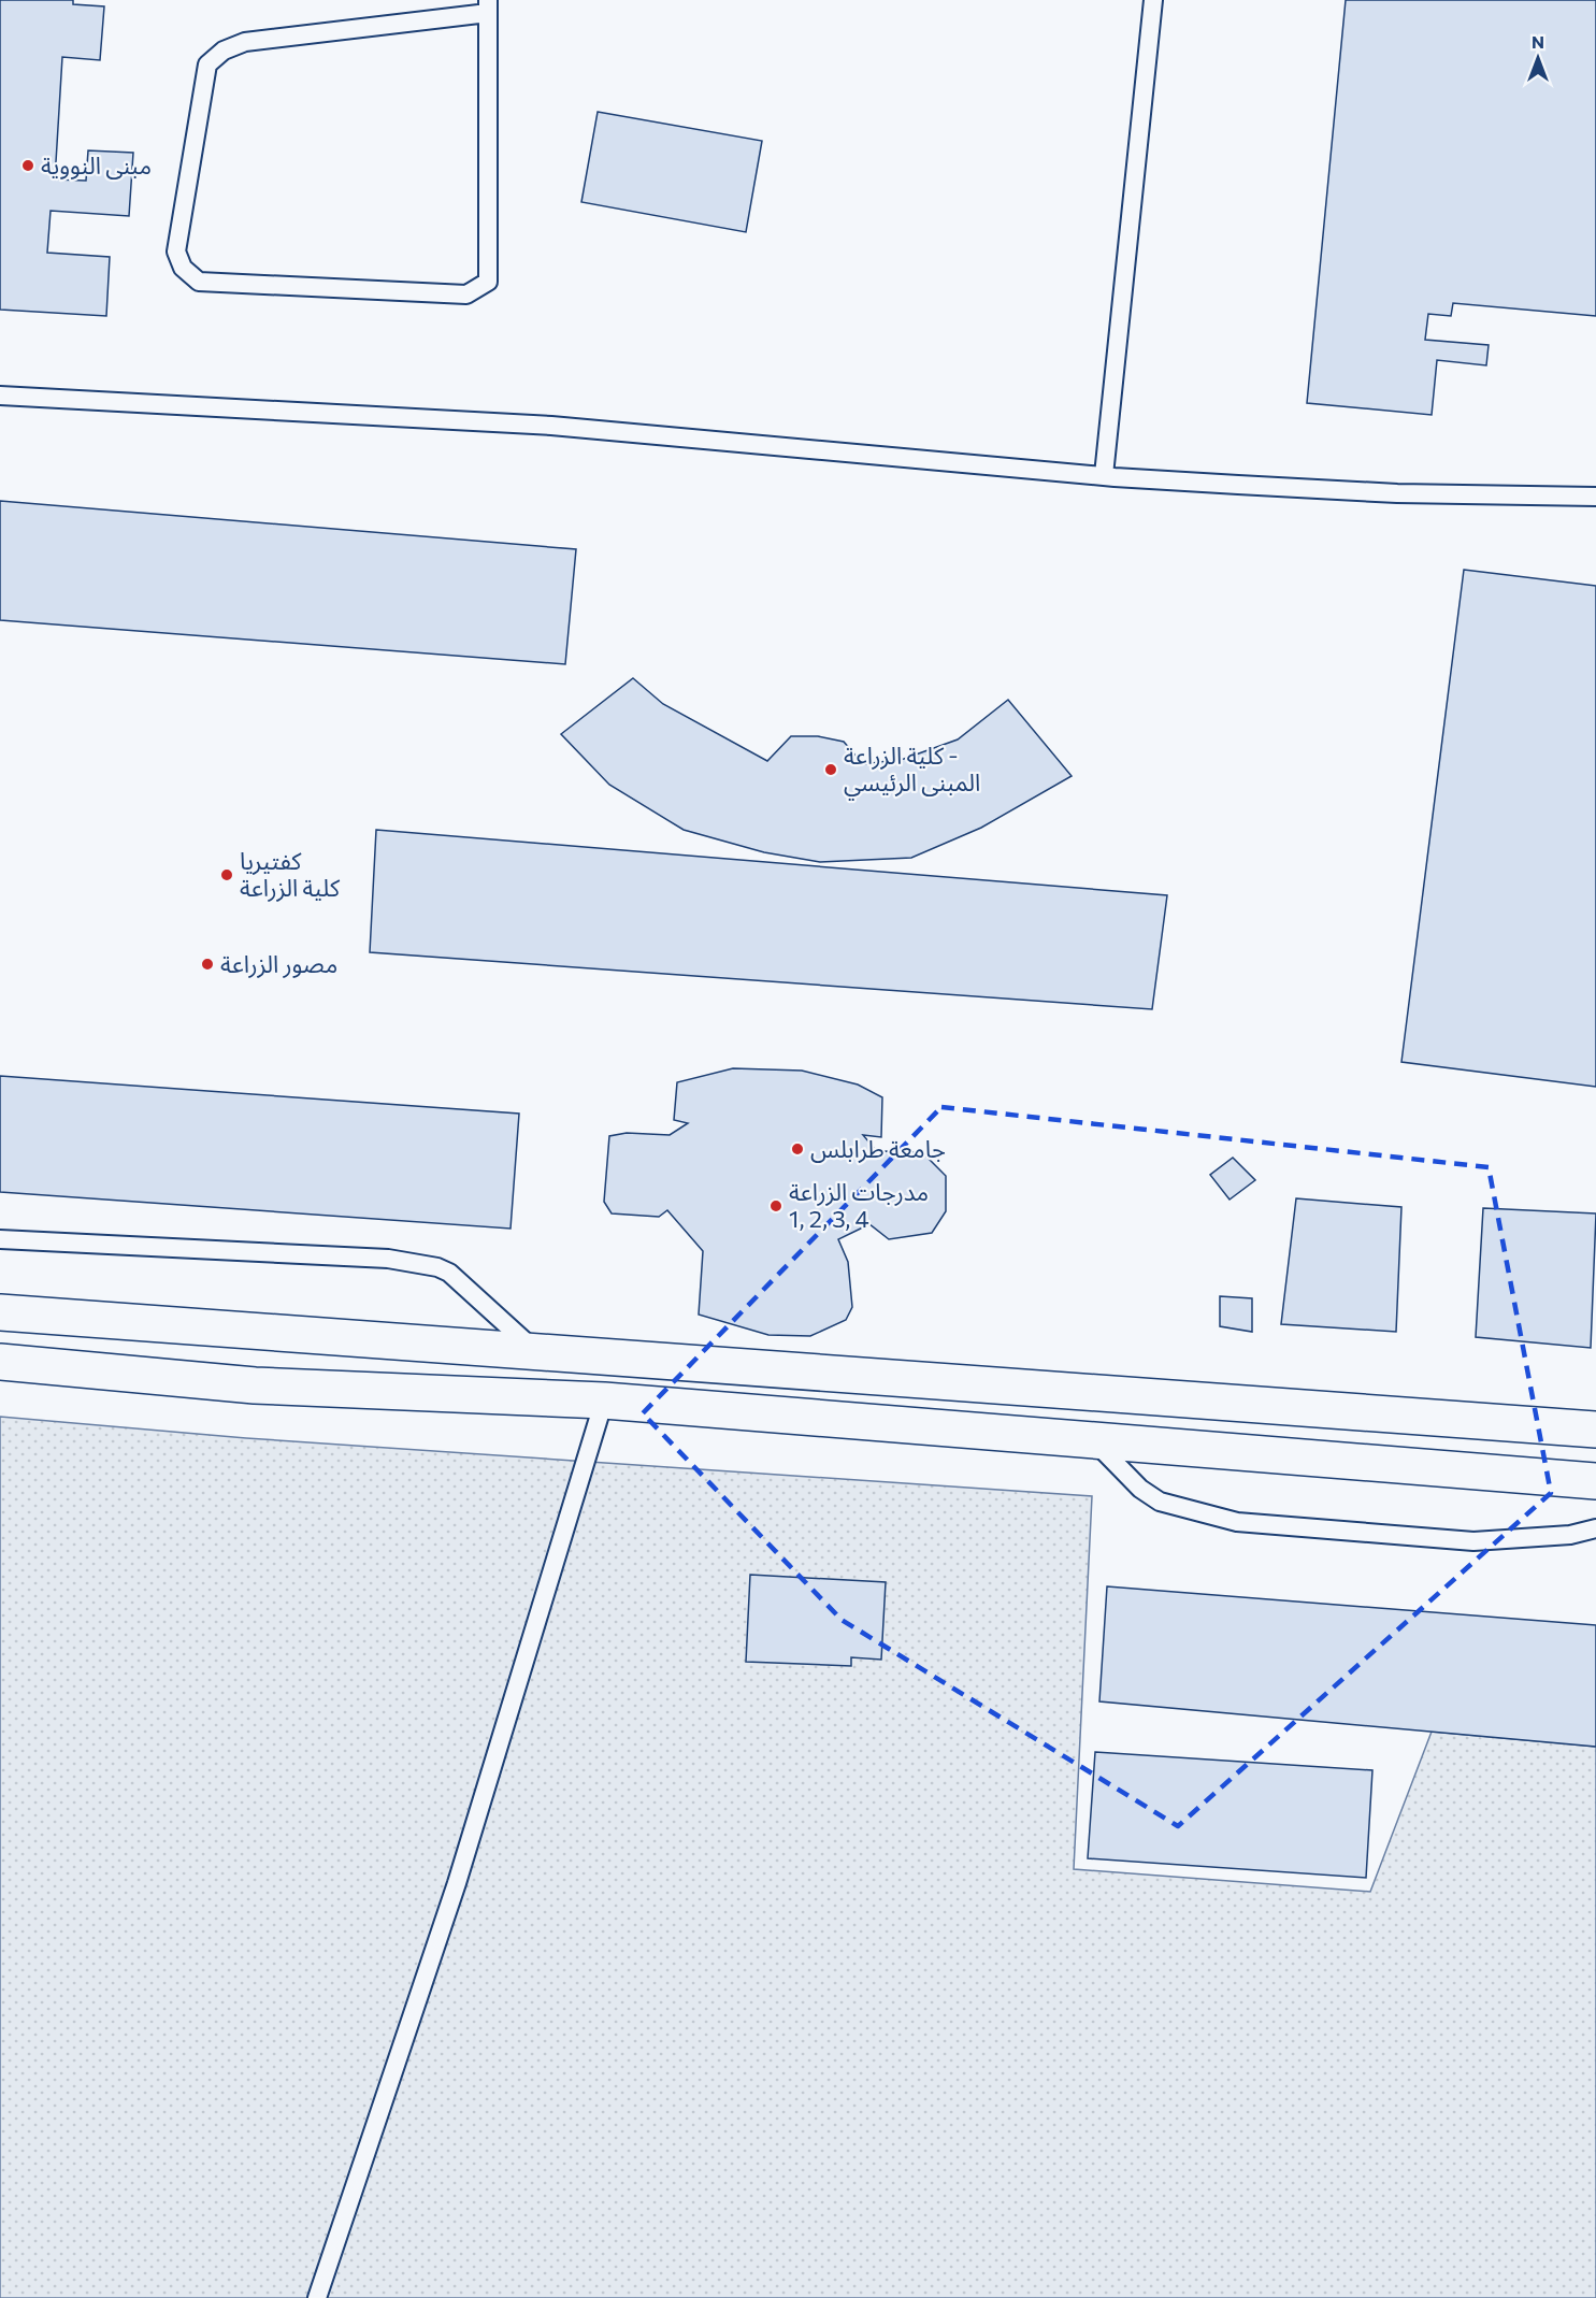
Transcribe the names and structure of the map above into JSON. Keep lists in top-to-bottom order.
{
  "places": [
    "مبنى النووية",
    "كلية الزراعة - المبنى الرئيسي",
    "كفتيريا كلية الزراعة",
    "مصور الزراعة",
    "جامعة طرابلس",
    "مدرجات الزراعة 1, 2, 3, 4"
  ],
  "north": "top"
}
